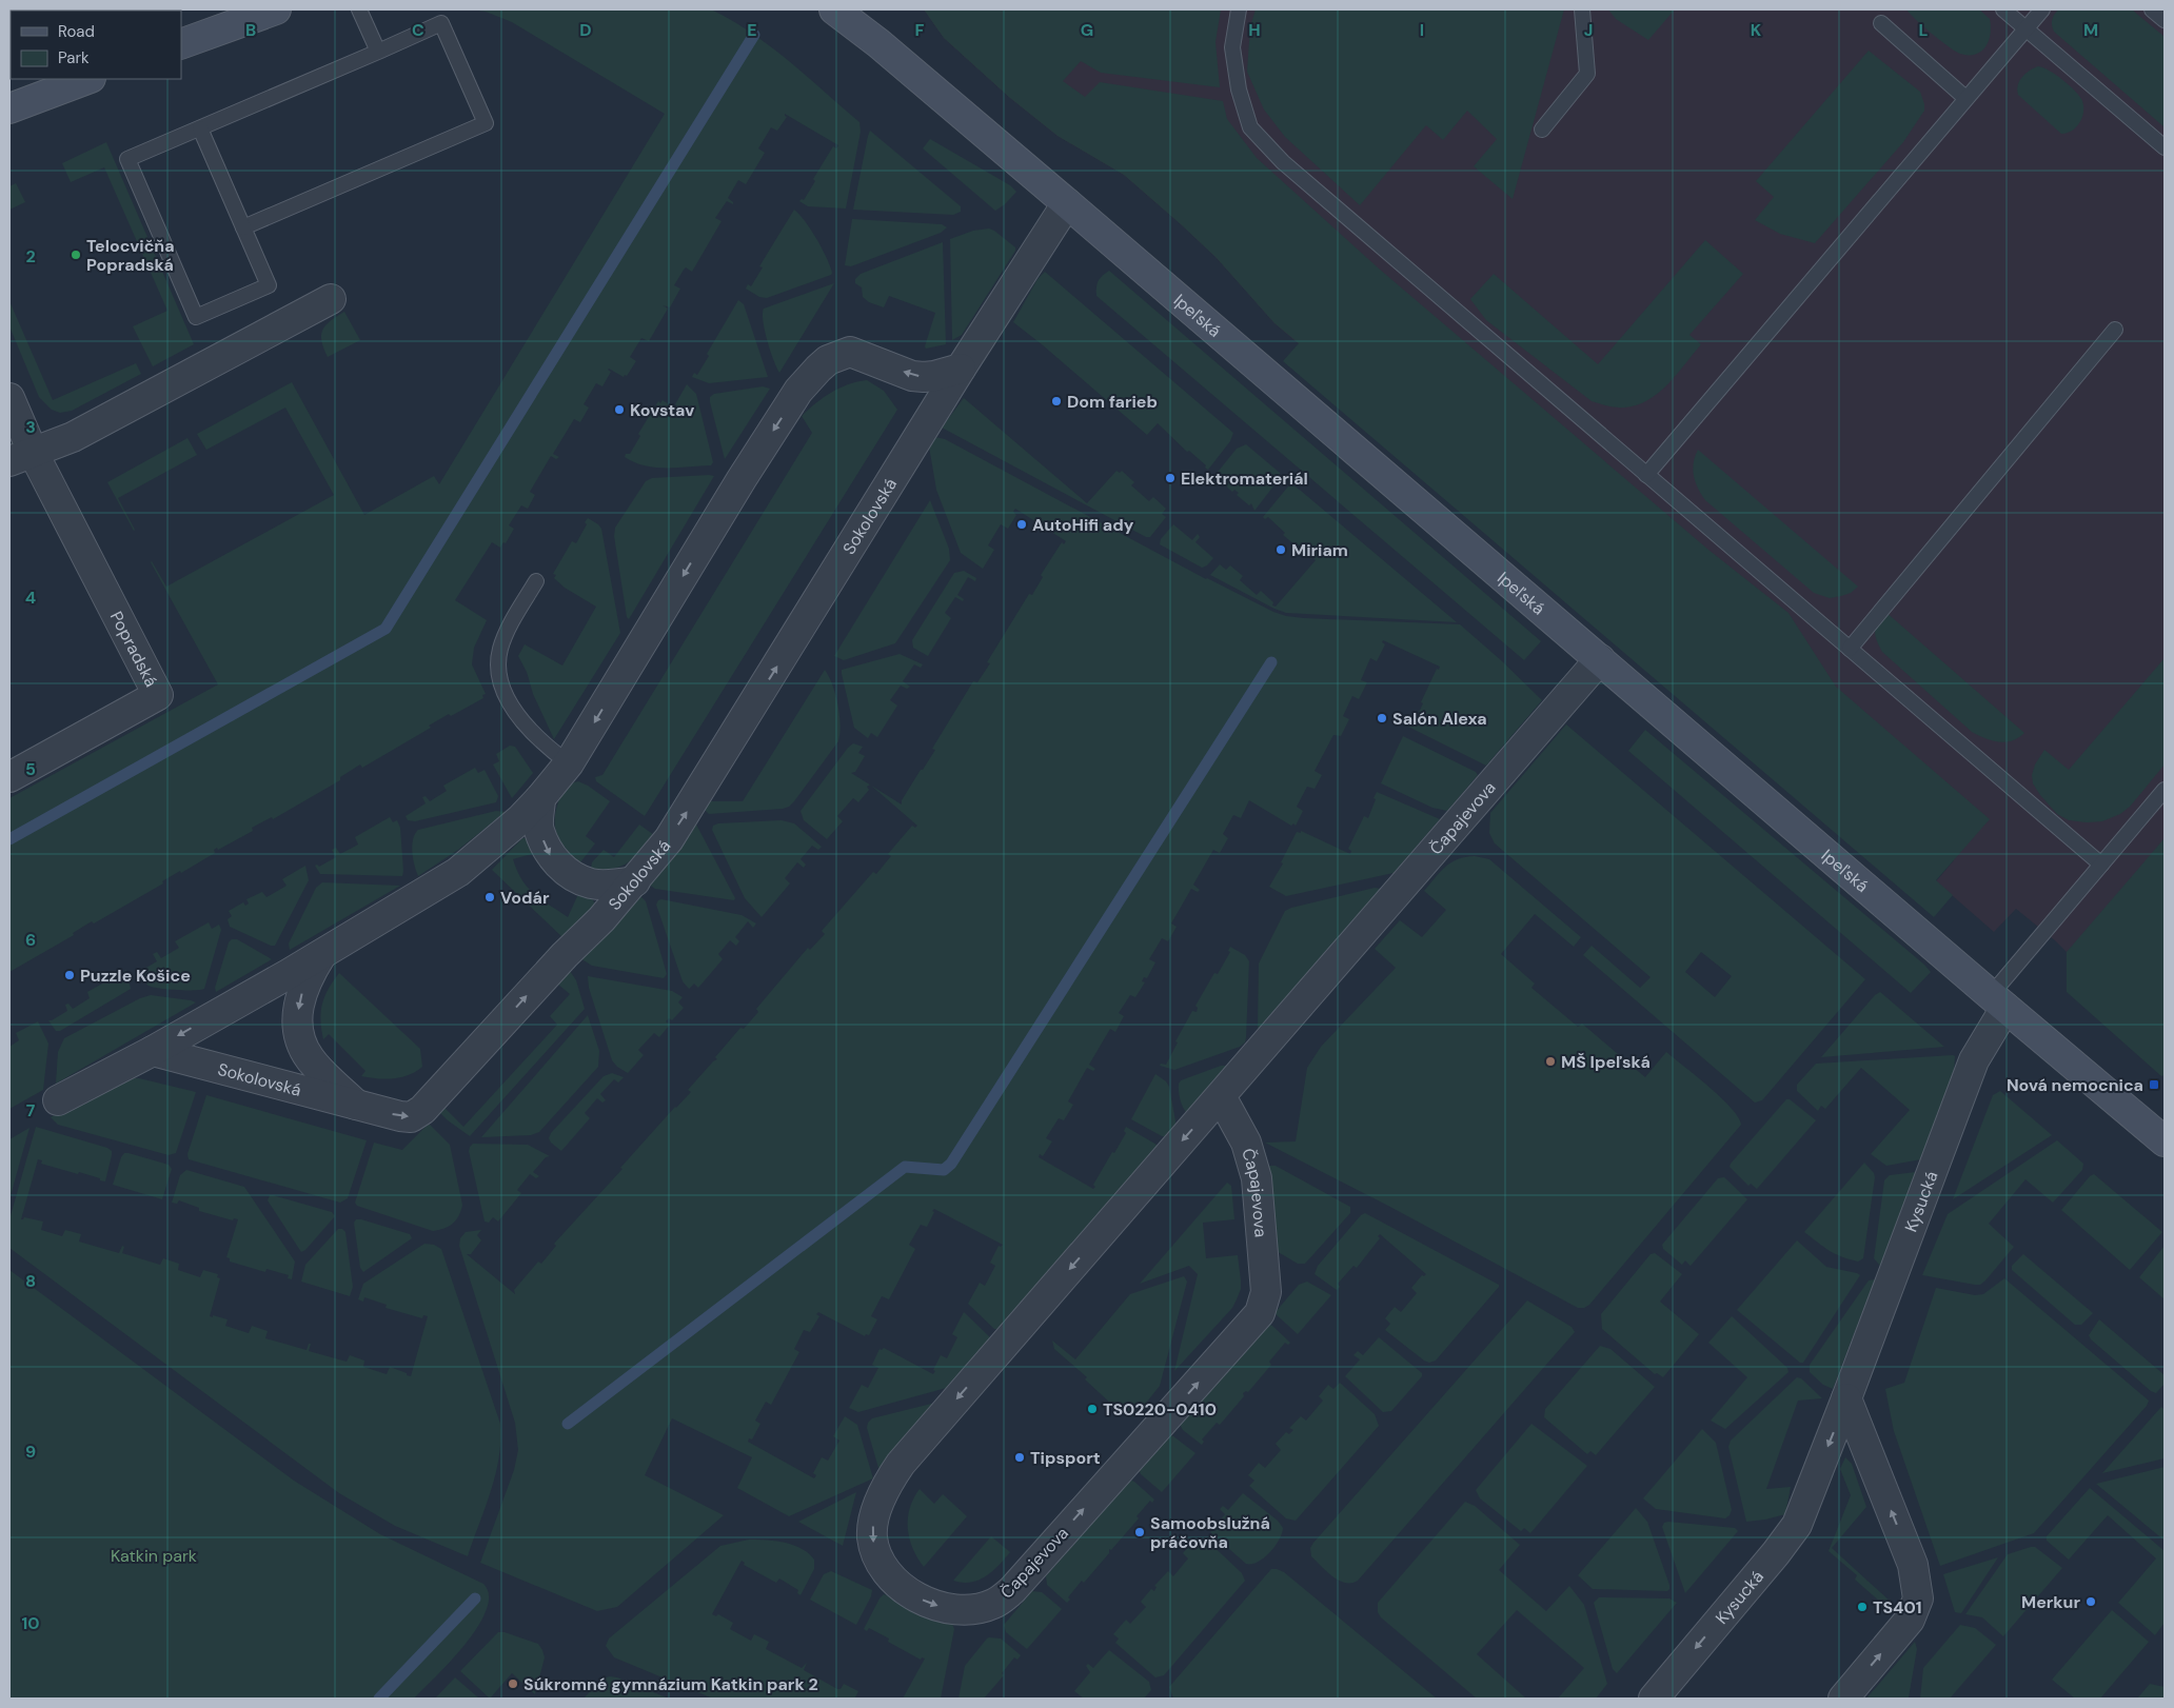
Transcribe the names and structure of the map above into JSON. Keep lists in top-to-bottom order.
{
  "streets": {
    "street": [
      "Ipeľská",
      "Sokolovská",
      "Popradská",
      "Čapajevova",
      "Kysucká"
    ]
  },
  "crossings": [
    ["Ipeľská", "Sokolovská"],
    ["Ipeľská", "Čapajevova"],
    ["Ipeľská", "Kysucká"]
  ],
  "one_way": ["Sokolovská", "Kysucká"],
  "parks": ["Katkin park"],
  "places": {
    "other": [
      "Telocvičňa Popradská",
      "Dom farieb",
      "Kovstav",
      "Elektromateriál",
      "AutoHifi ady",
      "Miriam",
      "Salón Alexa",
      "Vodár",
      "Puzzle Košice",
      "MŠ Ipeľská",
      "TS0220-0410",
      "Tipsport",
      "Samoobslužná práčovňa",
      "Merkur",
      "TS401",
      "Súkromné gymnázium Katkin park 2"
    ],
    "transit": ["Nová nemocnica"]
  },
  "legend": ["Road", "Park"],
  "grid": {
    "columns": [
      "B",
      "C",
      "D",
      "E",
      "F",
      "G",
      "H",
      "I",
      "J",
      "K",
      "L",
      "M"
    ],
    "rows": [
      "2",
      "3",
      "4",
      "5",
      "6",
      "7",
      "8",
      "9",
      "10"
    ]
  }
}
